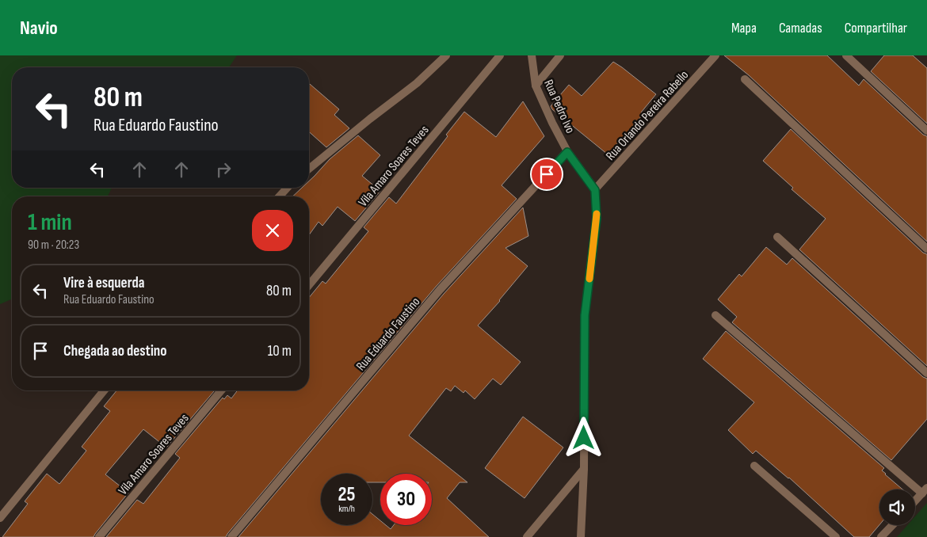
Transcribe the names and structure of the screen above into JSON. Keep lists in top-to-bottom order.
{
  "streets": {
    "street": [
      "Rua Pedro Ivo",
      "Rua Orlando Pereira Rabello",
      "Vila Amaro Soares Teves",
      "Rua Eduardo Faustino"
    ]
  },
  "crossings": [
    ["Rua Pedro Ivo", "Rua Orlando Pereira Rabello"],
    ["Rua Pedro Ivo", "Rua Eduardo Faustino"]
  ],
  "page": {
    "header": "Navio",
    "nav": ["Mapa", "Camadas", "Compartilhar"],
    "turn": ["80 m", "Rua Eduardo Faustino"],
    "heading": ["1 min", "90 m · 20:23"],
    "list": [
      {
        "name": "Vire à esquerda",
        "note": "Rua Eduardo Faustino",
        "value": "80 m"
      },
      {
        "name": "Chegada ao destino",
        "value": "10 m"
      }
    ],
    "speed": "25 km/h",
    "limit": "30"
  }
}
